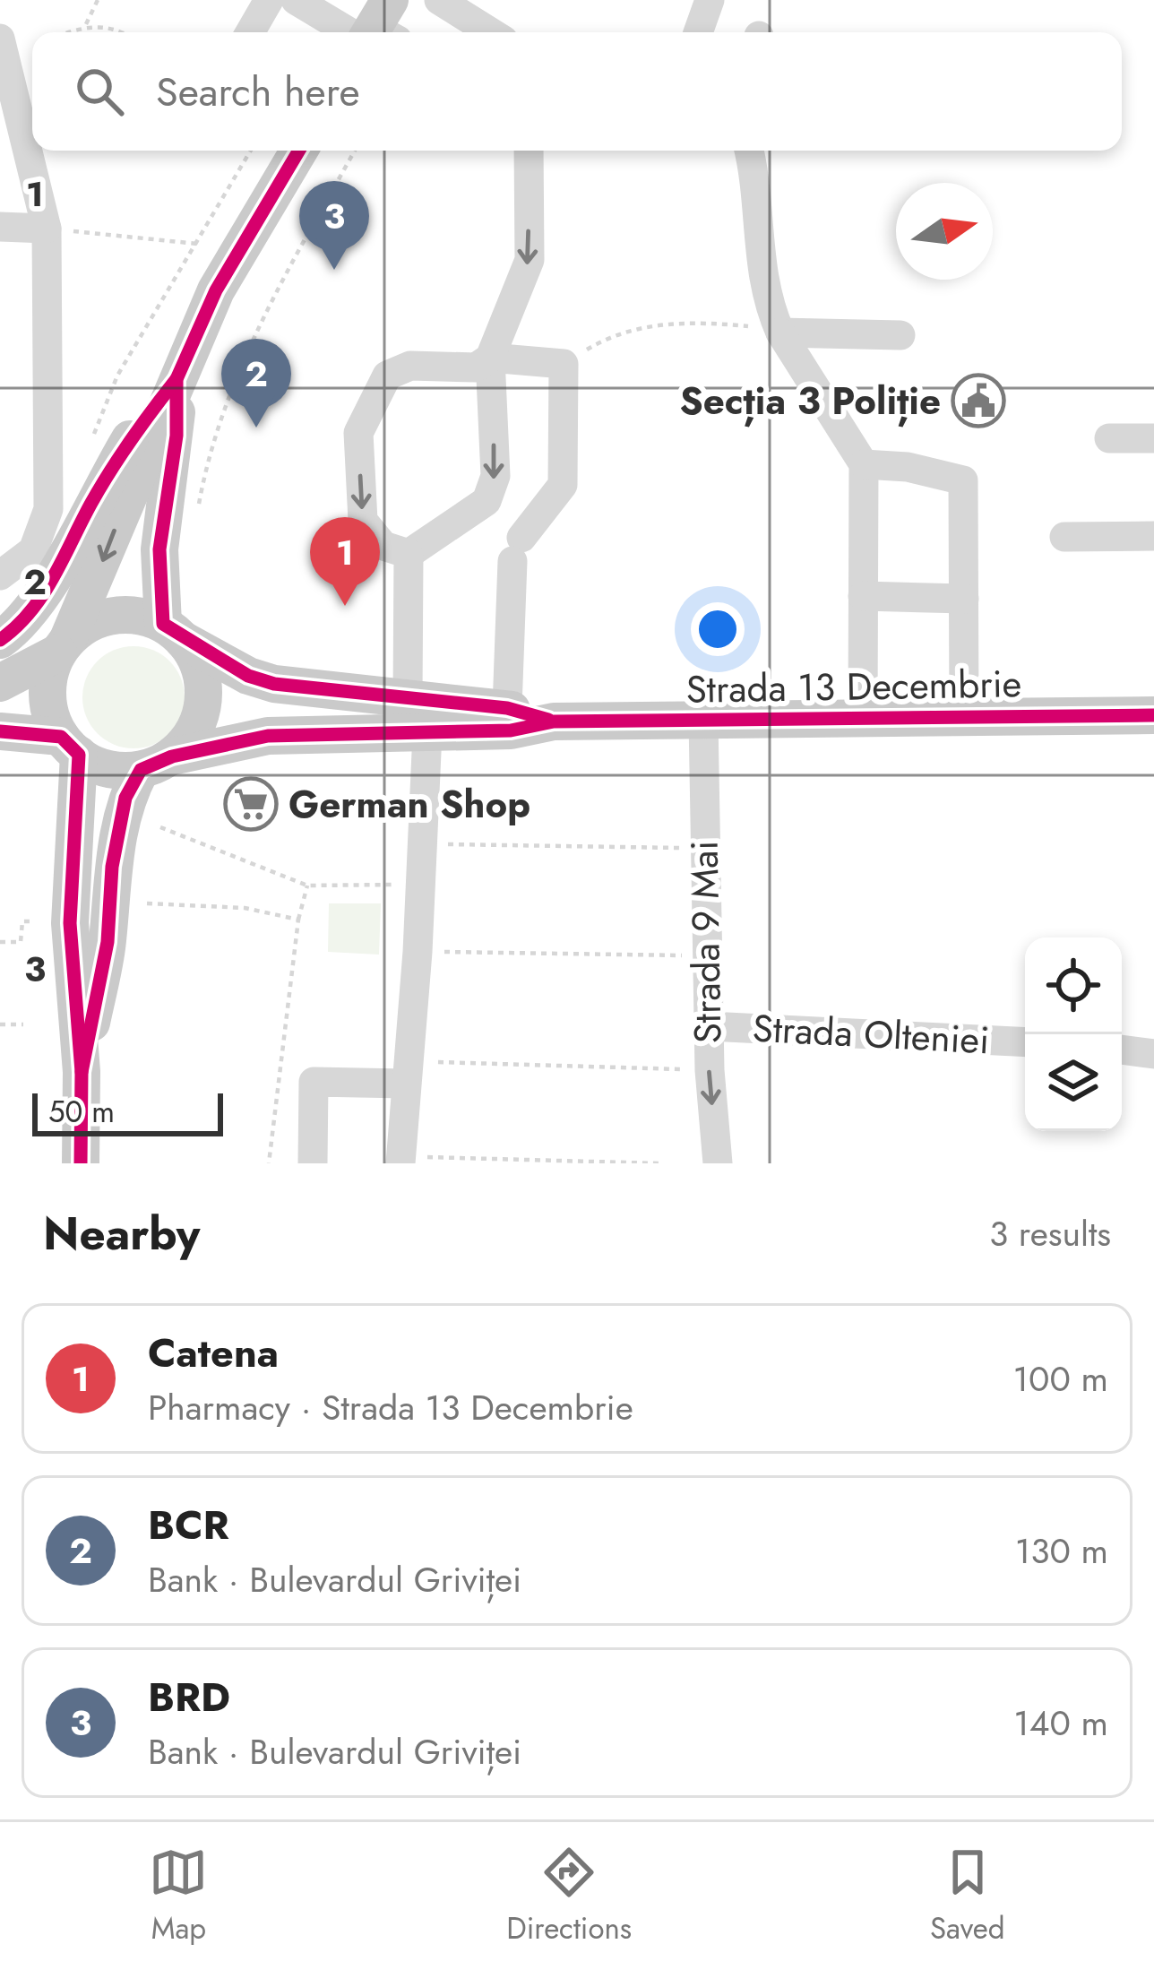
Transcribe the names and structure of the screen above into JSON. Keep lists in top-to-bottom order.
{
  "streets": {
    "main road": ["Strada 13 Decembrie"],
    "street": ["Strada 9 Mai", "Strada Olteniei"]
  },
  "crossings": [
    ["Strada 13 Decembrie", "Strada 9 Mai"],
    ["Strada 9 Mai", "Strada Olteniei"]
  ],
  "places": {
    "public building": ["Secția 3 Poliție"],
    "supermarket": ["German Shop"]
  },
  "scale_bar": "50 m",
  "north": "right",
  "page": {
    "search": "Search here",
    "pins": ["3", "2", "1"],
    "scale": "50 m",
    "heading": ["Nearby", "3 results"],
    "list": [
      {
        "mark": "1",
        "name": "Catena",
        "note": "Pharmacy · Strada 13 Decembrie",
        "value": "100 m"
      },
      {
        "mark": "2",
        "name": "BCR",
        "note": "Bank · Bulevardul Griviței",
        "value": "130 m"
      },
      {
        "mark": "3",
        "name": "BRD",
        "note": "Bank · Bulevardul Griviței",
        "value": "140 m"
      }
    ],
    "nav": ["Map", "Directions", "Saved"]
  },
  "grid": {
    "rows": ["1", "2", "3"]
  }
}
